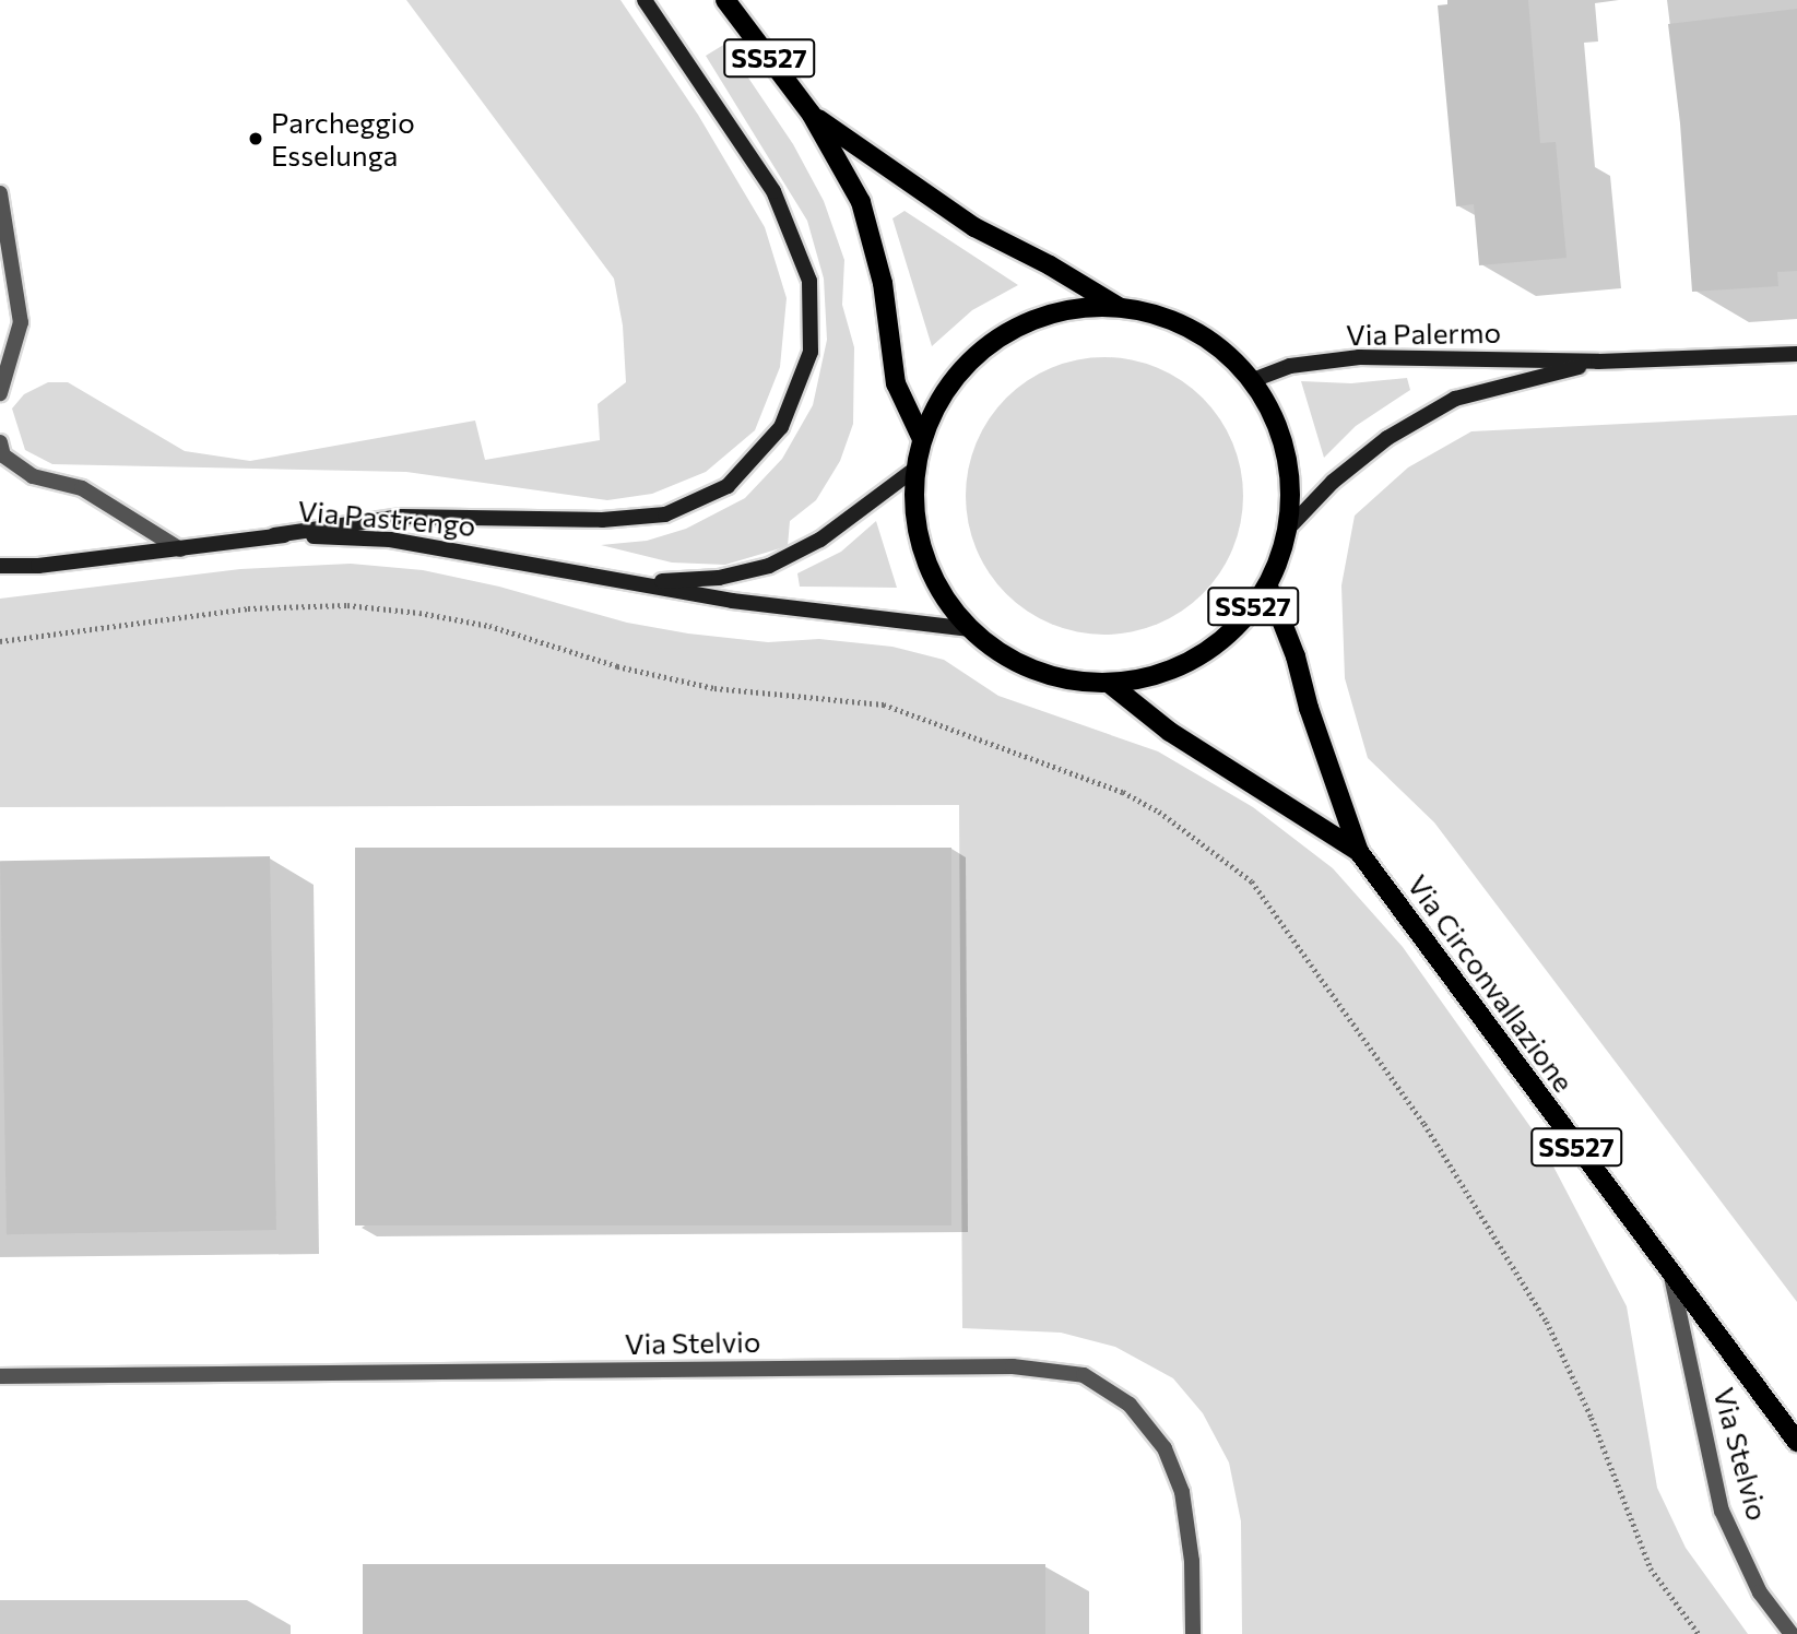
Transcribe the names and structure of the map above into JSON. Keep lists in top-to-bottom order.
{
  "streets": {
    "main road": ["SS527", "Via Circonvallazione"],
    "street": ["Via Palermo", "Via Pastrengo", "Via Stelvio"]
  },
  "crossings": [
    ["SS527", "Via Palermo"],
    ["SS527", "Via Pastrengo"],
    ["SS527", "Via Circonvallazione"],
    ["Via Circonvallazione", "Via Stelvio"]
  ],
  "places": ["Parcheggio Esselunga"]
}
